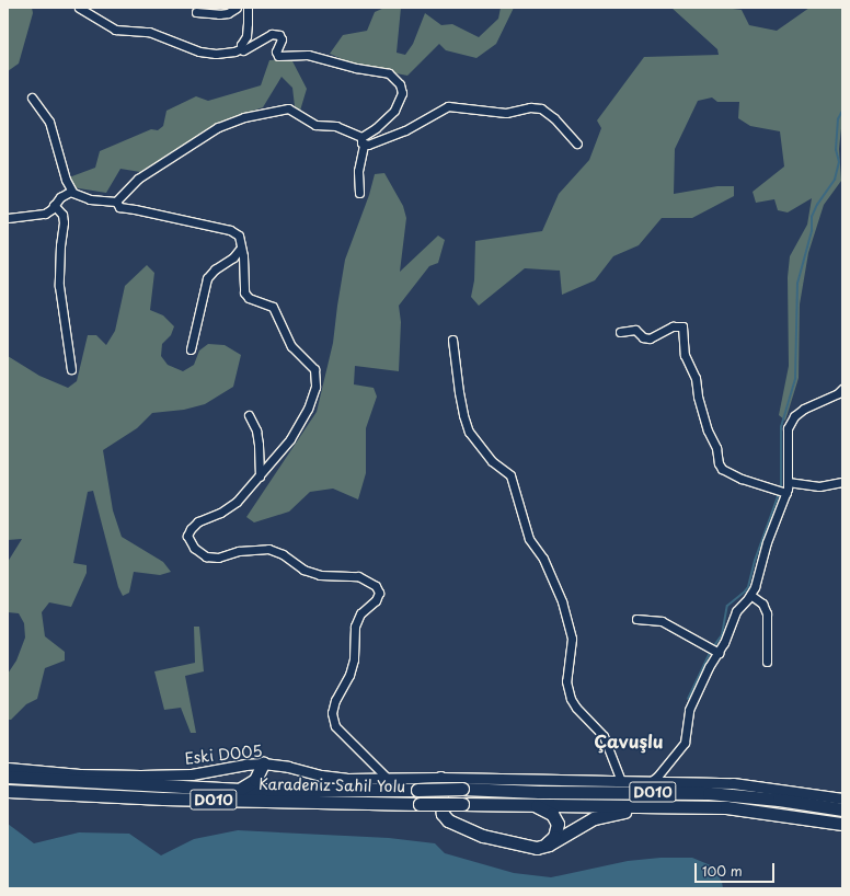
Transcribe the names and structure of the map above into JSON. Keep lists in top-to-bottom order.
{
  "streets": {
    "highway": ["Karadeniz Sahil Yolu", "D010"],
    "main road": ["Eski D005"]
  },
  "crossings": [
    ["Karadeniz Sahil Yolu", "D010"]
  ],
  "districts": ["Çavuşlu"],
  "scale_bar": "100 m"
}
